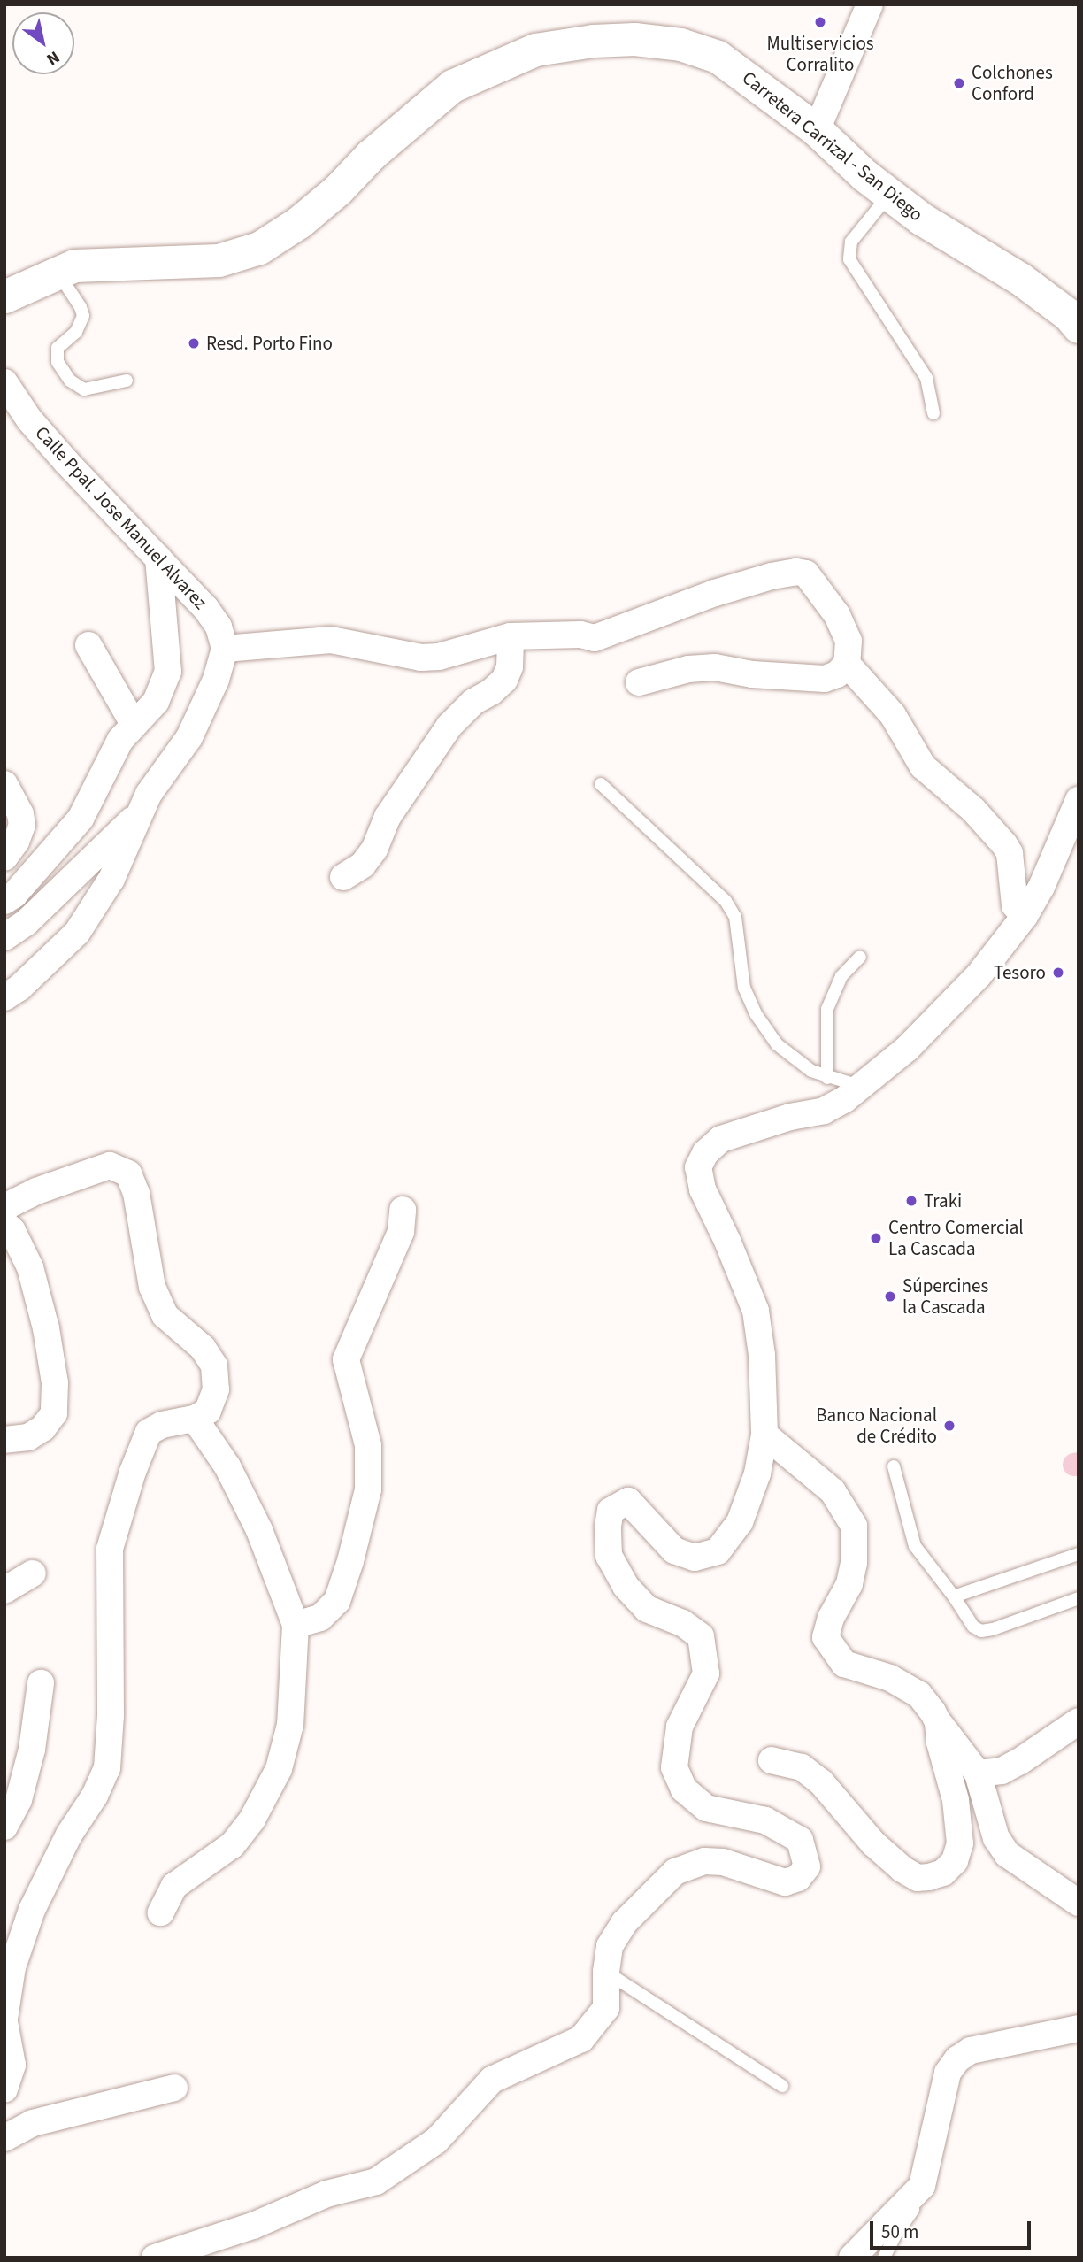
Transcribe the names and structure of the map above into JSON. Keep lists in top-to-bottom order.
{
  "streets": {
    "street": ["Carretera Carrizal - San Diego", "Calle Ppal. Jose Manuel Alvarez"]
  },
  "places": [
    "Multiservicios Corralito",
    "Colchones Conford",
    "Resd. Porto Fino",
    "Tesoro",
    "Traki",
    "Centro Comercial La Cascada",
    "Súpercines la Cascada",
    "Banco Nacional de Crédito"
  ],
  "scale_bar": "50 m",
  "north": "bottom right"
}
